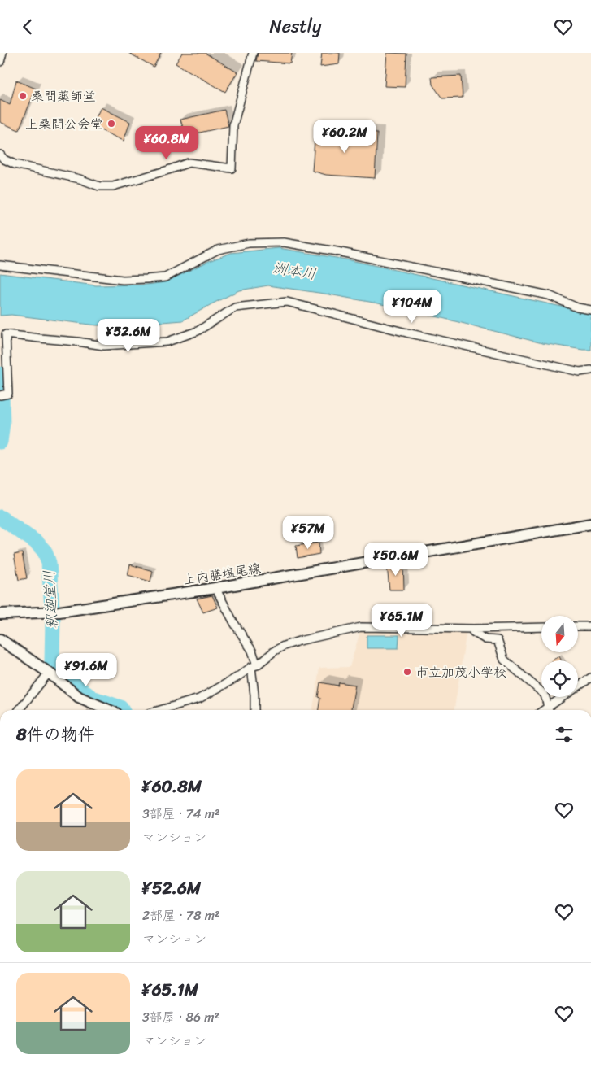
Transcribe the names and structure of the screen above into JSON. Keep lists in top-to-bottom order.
{
  "streets": {
    "main road": ["上内膳塩尾線"]
  },
  "water": ["洲本川", "釈迦堂川"],
  "places": ["桑間薬師堂", "上桑間公会堂", "市立加茂小学校"],
  "north": "bottom",
  "page": {
    "header": "Nestly",
    "price": [
      "¥60.2M",
      "¥60.8M",
      "¥104M",
      "¥52.6M",
      "¥57M",
      "¥50.6M",
      "¥65.1M",
      "¥91.6M"
    ],
    "heading": "8件の物件",
    "list": [
      {
        "name": "¥60.8M",
        "note": "3部屋 · 74 m² · マンション"
      },
      {
        "name": "¥52.6M",
        "note": "2部屋 · 78 m² · マンション"
      },
      {
        "name": "¥65.1M",
        "note": "3部屋 · 86 m² · マンション"
      }
    ]
  }
}
